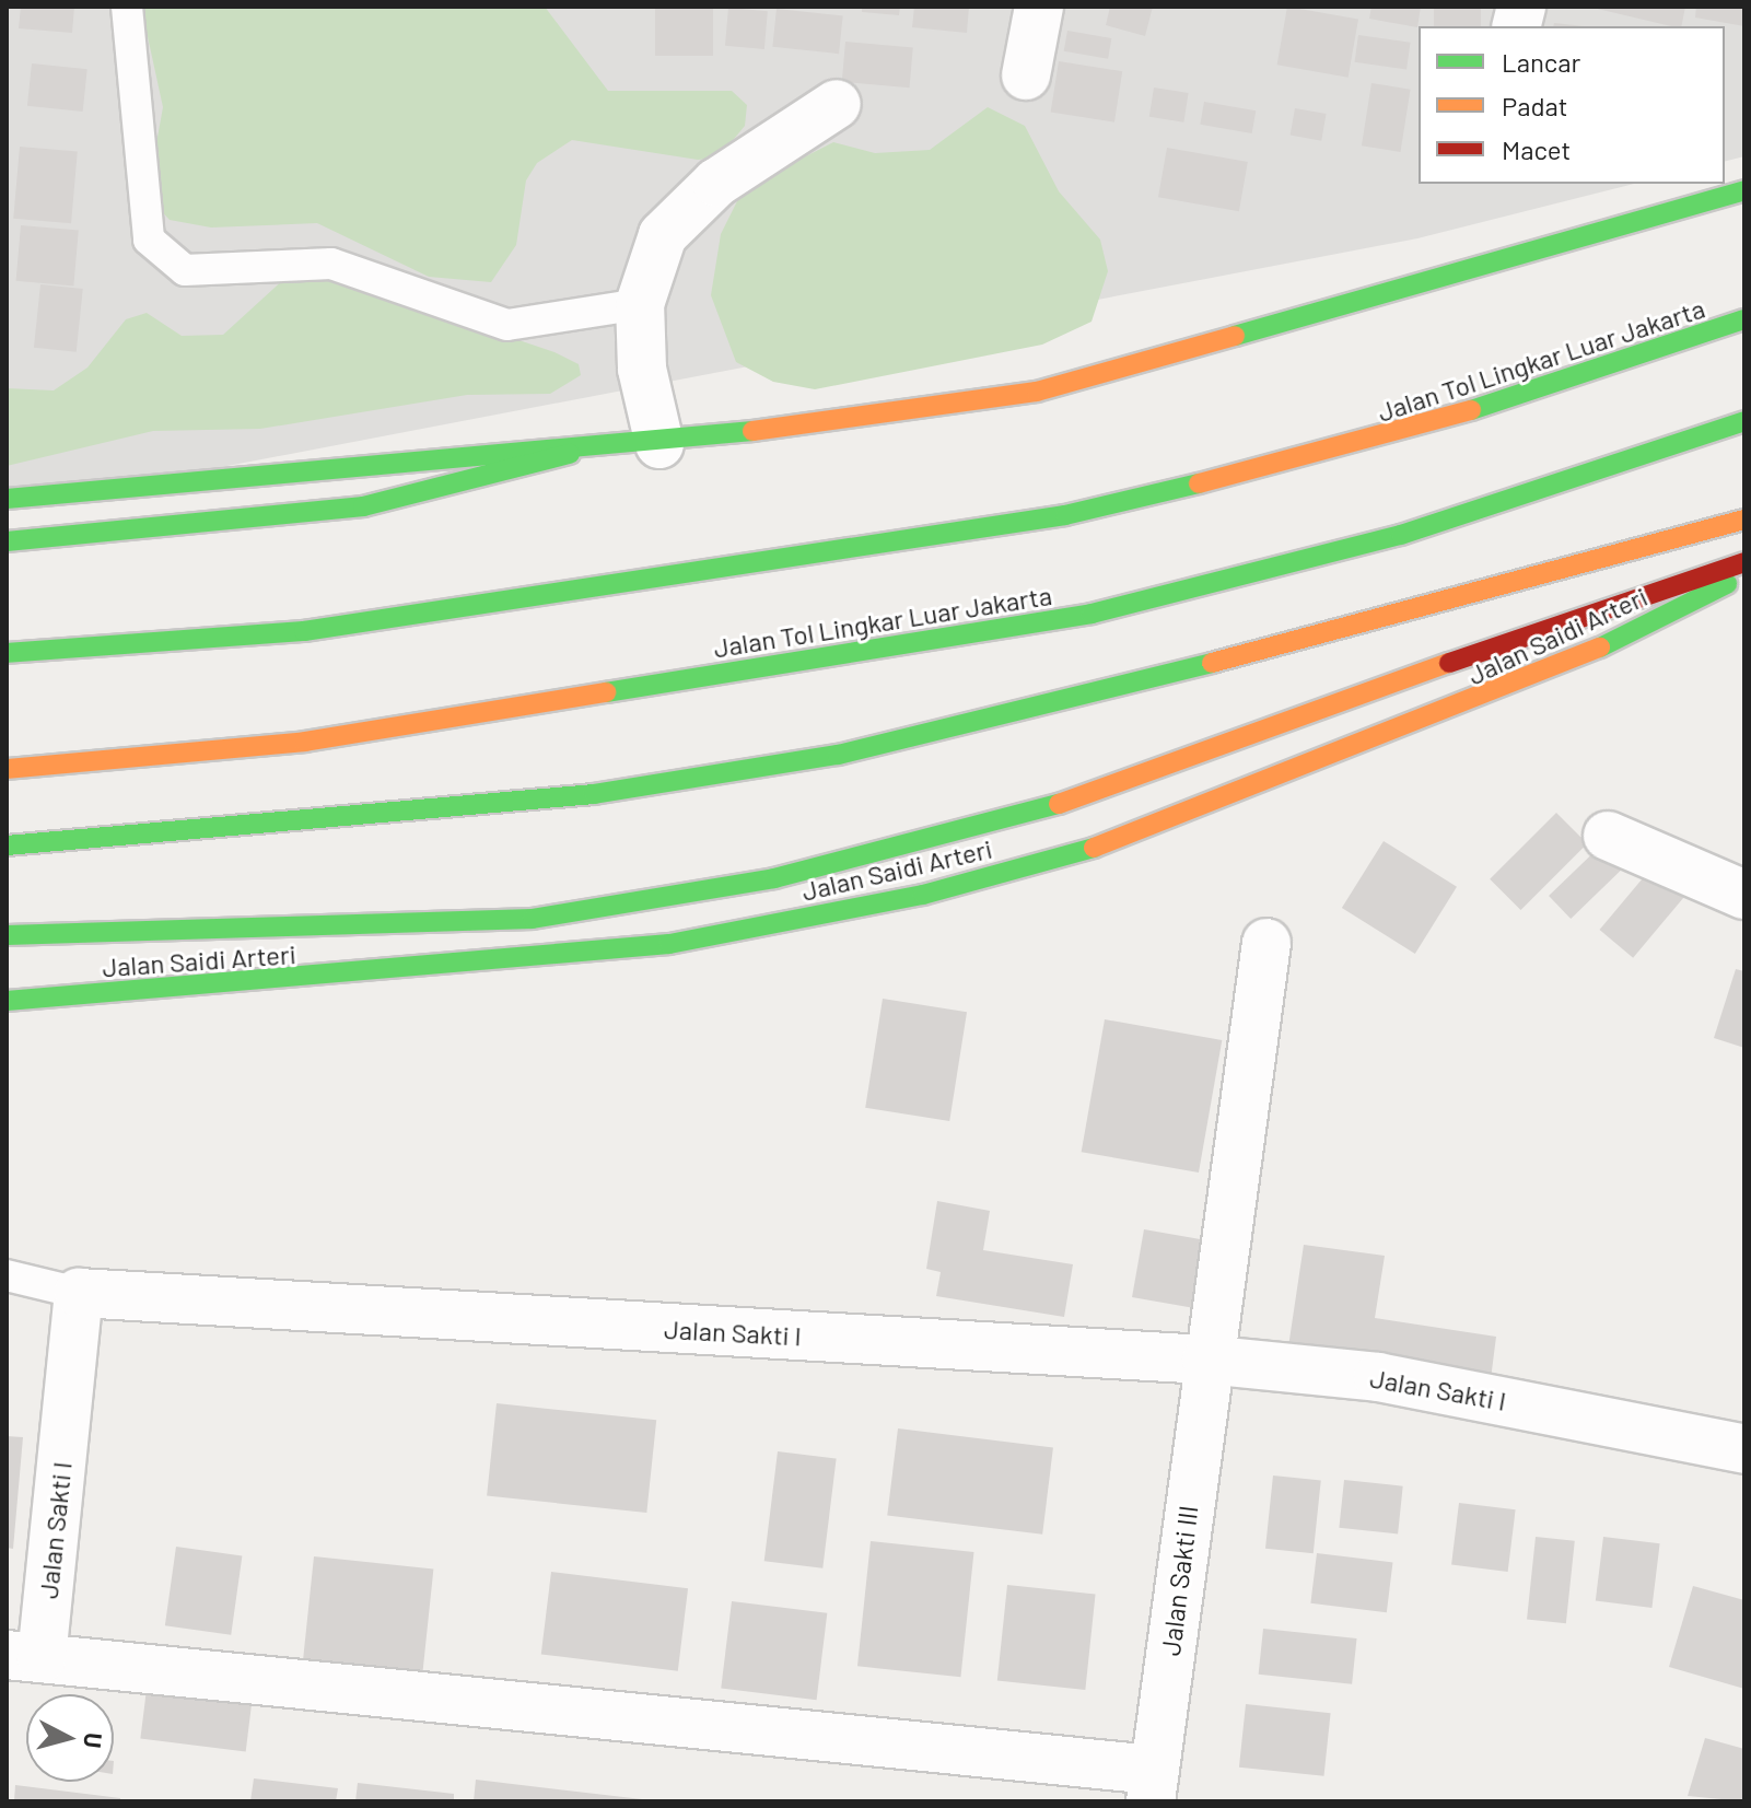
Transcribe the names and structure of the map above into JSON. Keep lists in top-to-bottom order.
{
  "streets": {
    "main road": ["Jalan Tol Lingkar Luar Jakarta", "Jalan Saidi Arteri"],
    "street": ["Jalan Sakti I", "Jalan Sakti III"]
  },
  "crossings": [
    ["Jalan Sakti I", "Jalan Sakti III"]
  ],
  "legend": ["Lancar", "Padat", "Macet"],
  "north": "right"
}
